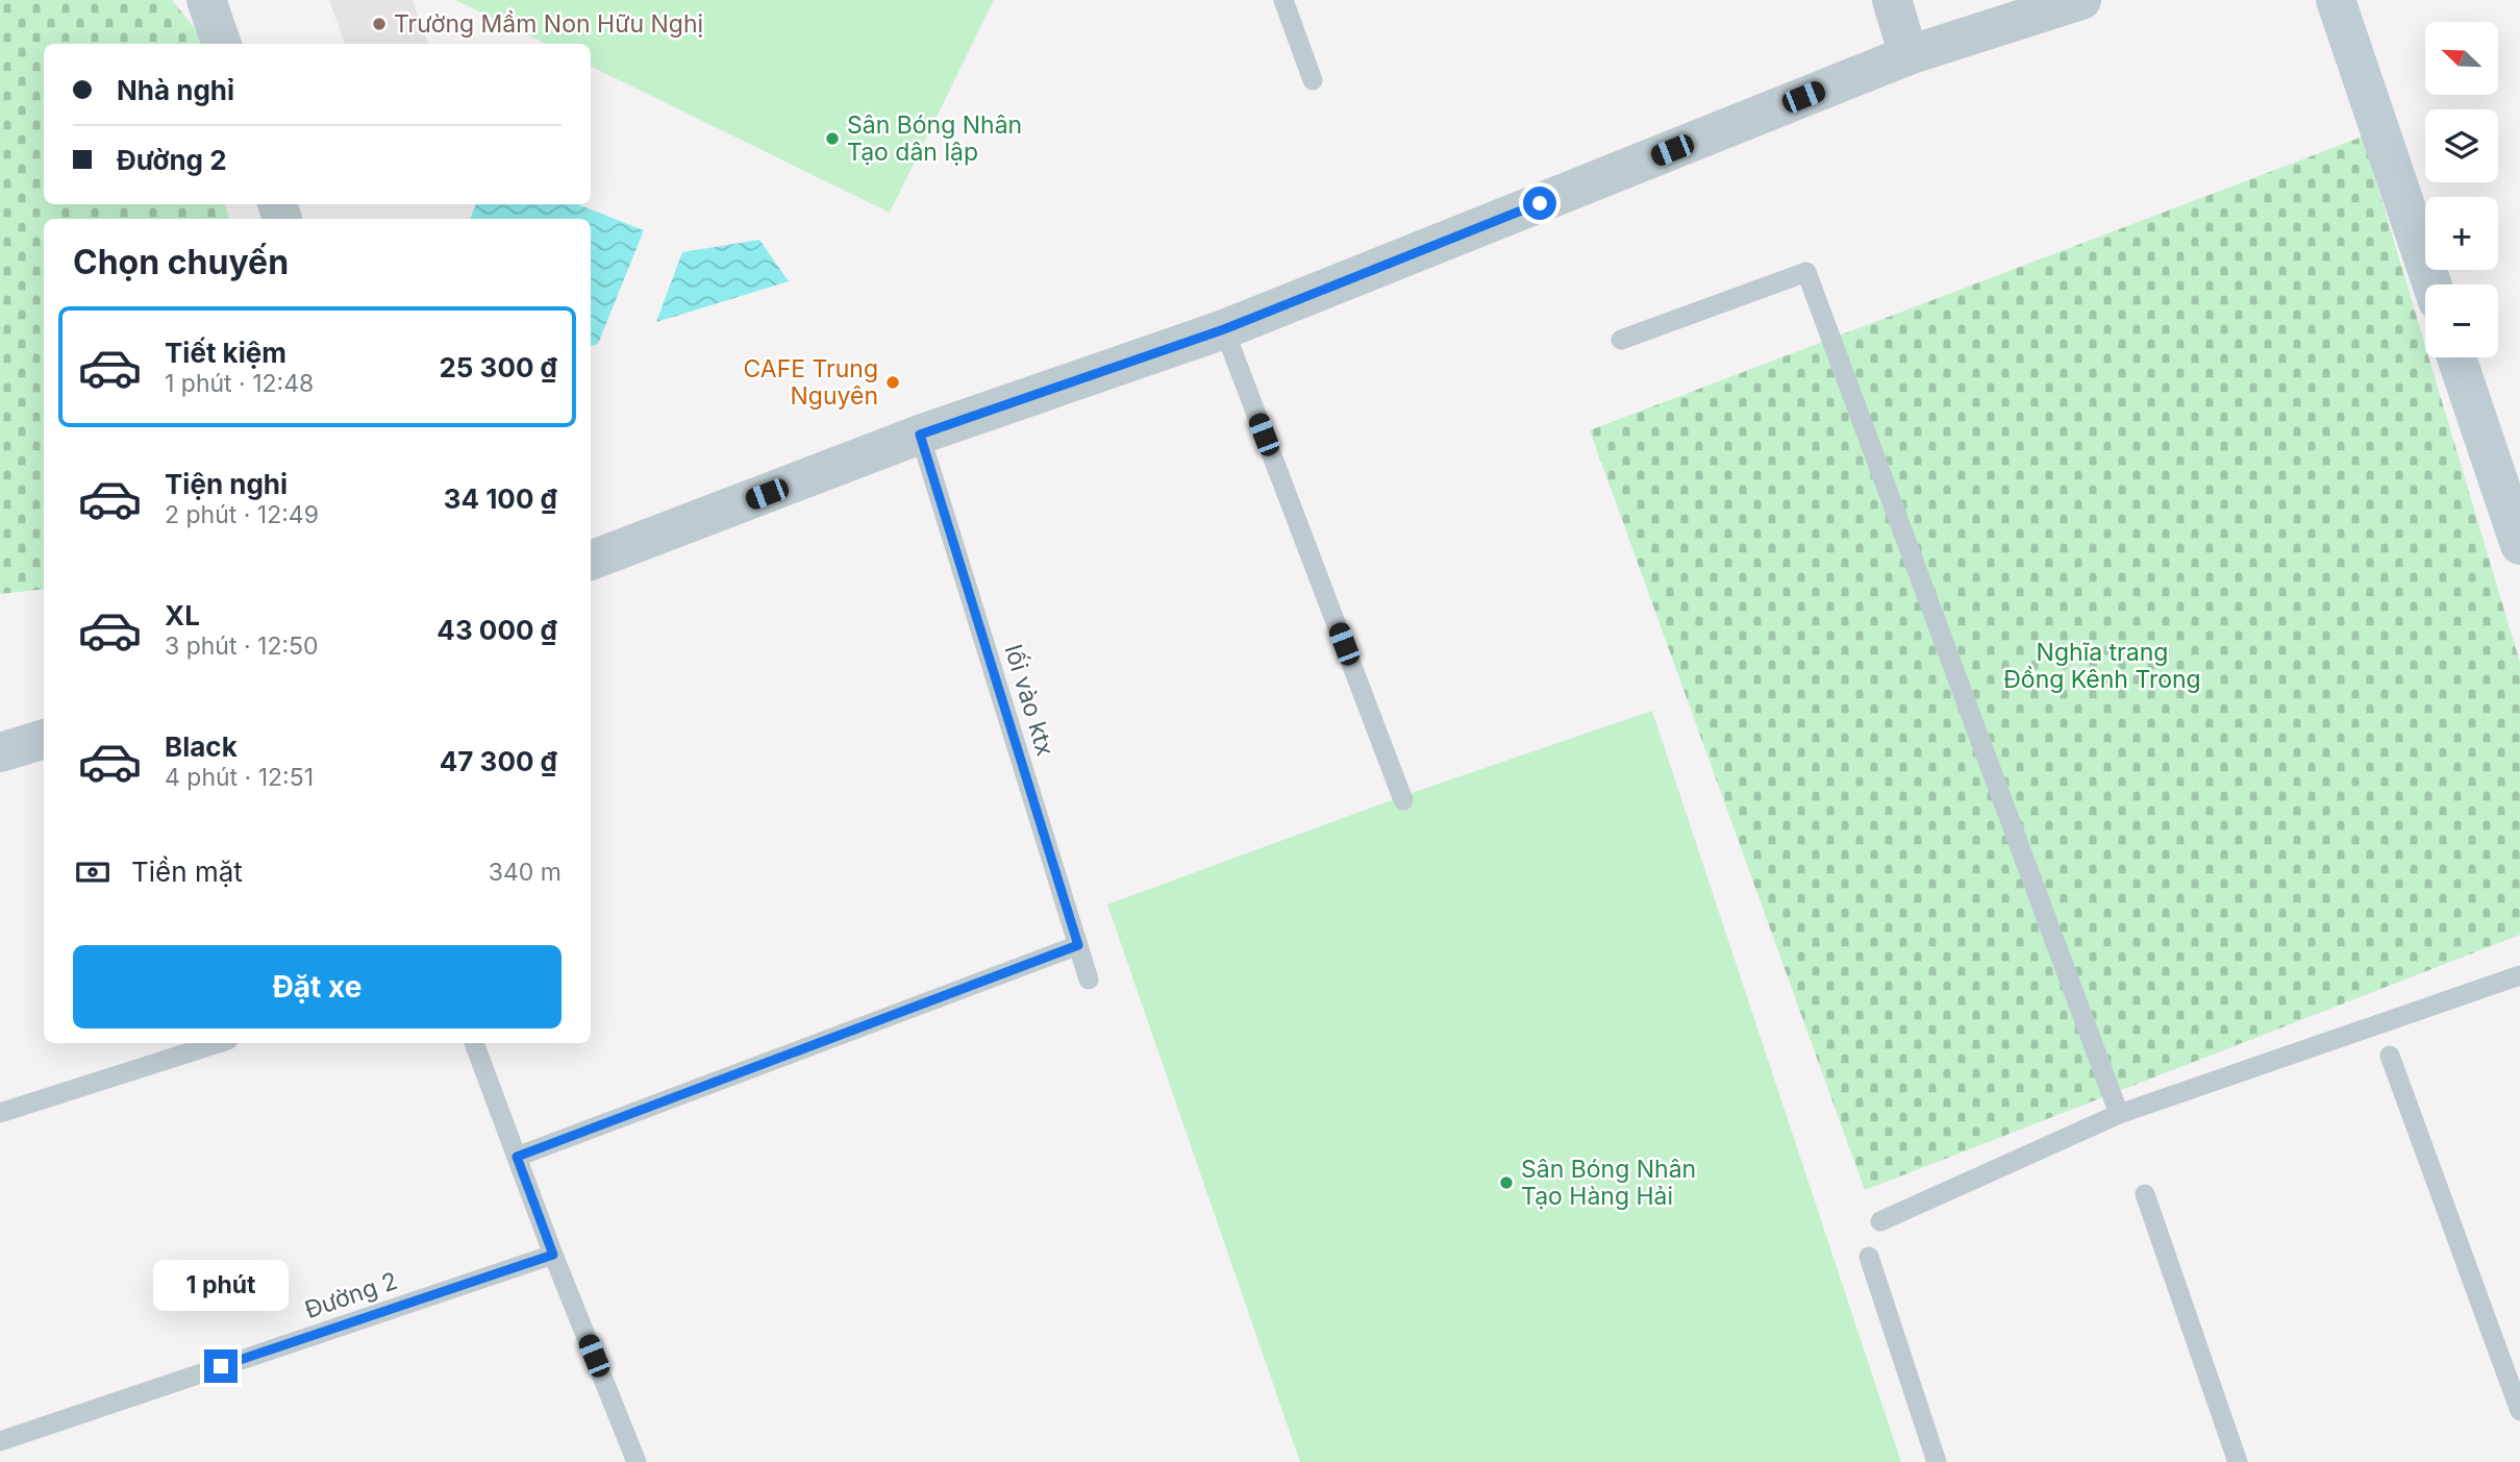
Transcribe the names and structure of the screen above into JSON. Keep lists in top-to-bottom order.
{
  "streets": {
    "lane": ["lối vào ktx", "Đường 2"]
  },
  "parks": ["Nghĩa trang Đồng Kênh Trong"],
  "places": [
    "Trường Mầm Non Hữu Nghị",
    "Sân Bóng Nhân Tạo dân lập",
    "CAFE Trung Nguyên",
    "Sân Bóng Nhân Tạo Hàng Hải"
  ],
  "north": "top left",
  "page": {
    "map_buttons": ["+", "−"],
    "banner": ["Nhà nghỉ", "Đường 2"],
    "heading": "Chọn chuyến",
    "list": [
      {
        "name": "Tiết kiệm",
        "note": "1 phút · 12:48",
        "value": "25 300 ₫"
      },
      {
        "name": "Tiện nghi",
        "note": "2 phút · 12:49",
        "value": "34 100 ₫"
      },
      {
        "name": "XL",
        "note": "3 phút · 12:50",
        "value": "43 000 ₫"
      },
      {
        "name": "Black",
        "note": "4 phút · 12:51",
        "value": "47 300 ₫"
      }
    ],
    "pay": ["Tiền mặt", "340 m"],
    "buttons": "Đặt xe",
    "bubble": "1 phút"
  }
}
